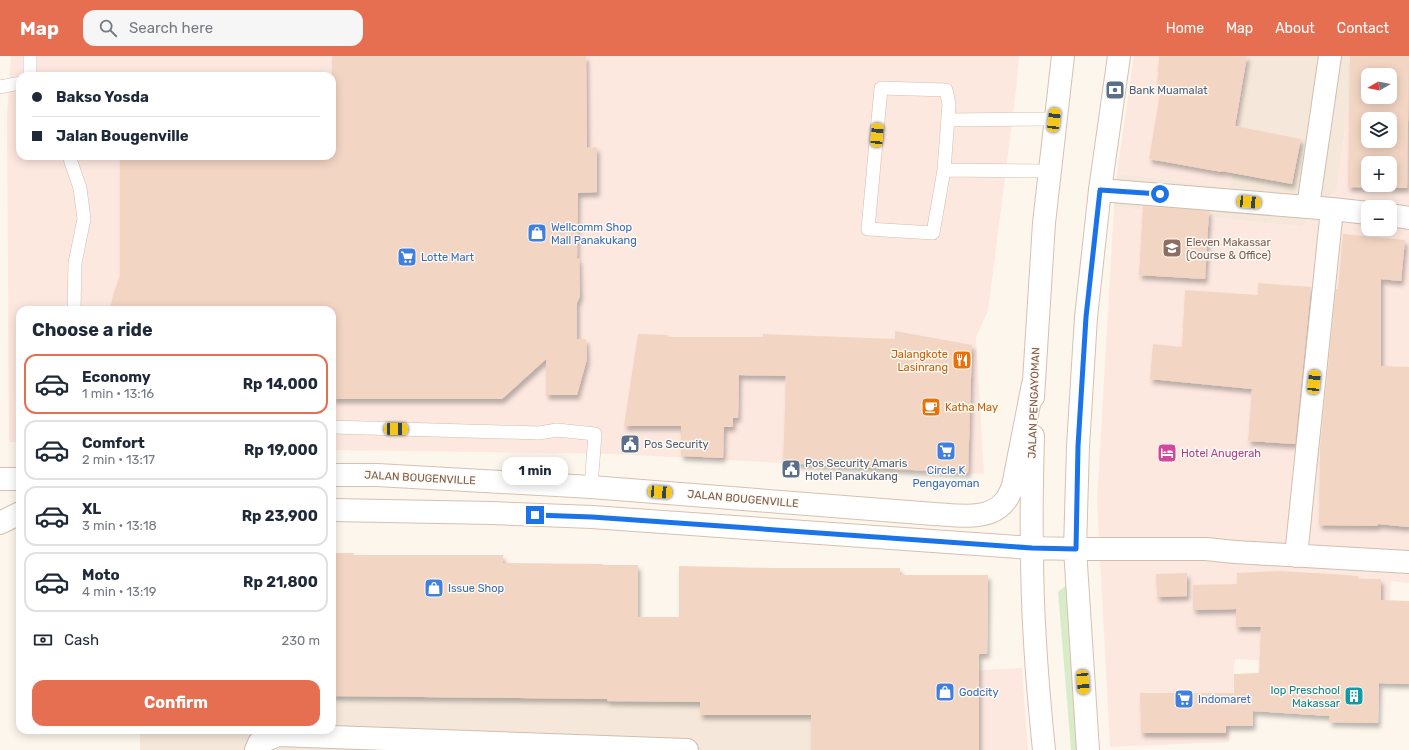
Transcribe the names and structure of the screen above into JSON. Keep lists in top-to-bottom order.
{
  "streets": {
    "street": ["JALAN PENGAYOMAN", "JALAN BOUGENVILLE"]
  },
  "crossings": [
    ["JALAN PENGAYOMAN", "JALAN BOUGENVILLE"]
  ],
  "places": {
    "bank": ["Bank Muamalat"],
    "shop": ["Wellcomm Shop Mall Panakukang", "Issue Shop", "Godcity"],
    "school or university": ["Eleven Makassar (Course & Office)"],
    "supermarket": ["Lotte Mart", "Circle K Pengayoman", "Indomaret"],
    "restaurant": ["Jalangkote Lasinrang"],
    "cafe": ["Katha May"],
    "public building": ["Pos Security", "Pos Security Amaris Hotel Panakukang"],
    "hotel": ["Hotel Anugerah"],
    "building": ["Iop Preschool Makassar"]
  },
  "north": "left",
  "page": {
    "header": "Map",
    "search": "Search here",
    "nav": [
      "Home",
      "Map",
      "About",
      "Contact"
    ],
    "map_buttons": ["+", "−"],
    "banner": ["Bakso Yosda", "Jalan Bougenville"],
    "heading": "Choose a ride",
    "list": [
      {
        "name": "Economy",
        "note": "1 min · 13:16",
        "value": "Rp 14,000"
      },
      {
        "name": "Comfort",
        "note": "2 min · 13:17",
        "value": "Rp 19,000"
      },
      {
        "name": "XL",
        "note": "3 min · 13:18",
        "value": "Rp 23,900"
      },
      {
        "name": "Moto",
        "note": "4 min · 13:19",
        "value": "Rp 21,800"
      }
    ],
    "bubble": "1 min",
    "pay": ["Cash", "230 m"],
    "buttons": "Confirm"
  }
}
